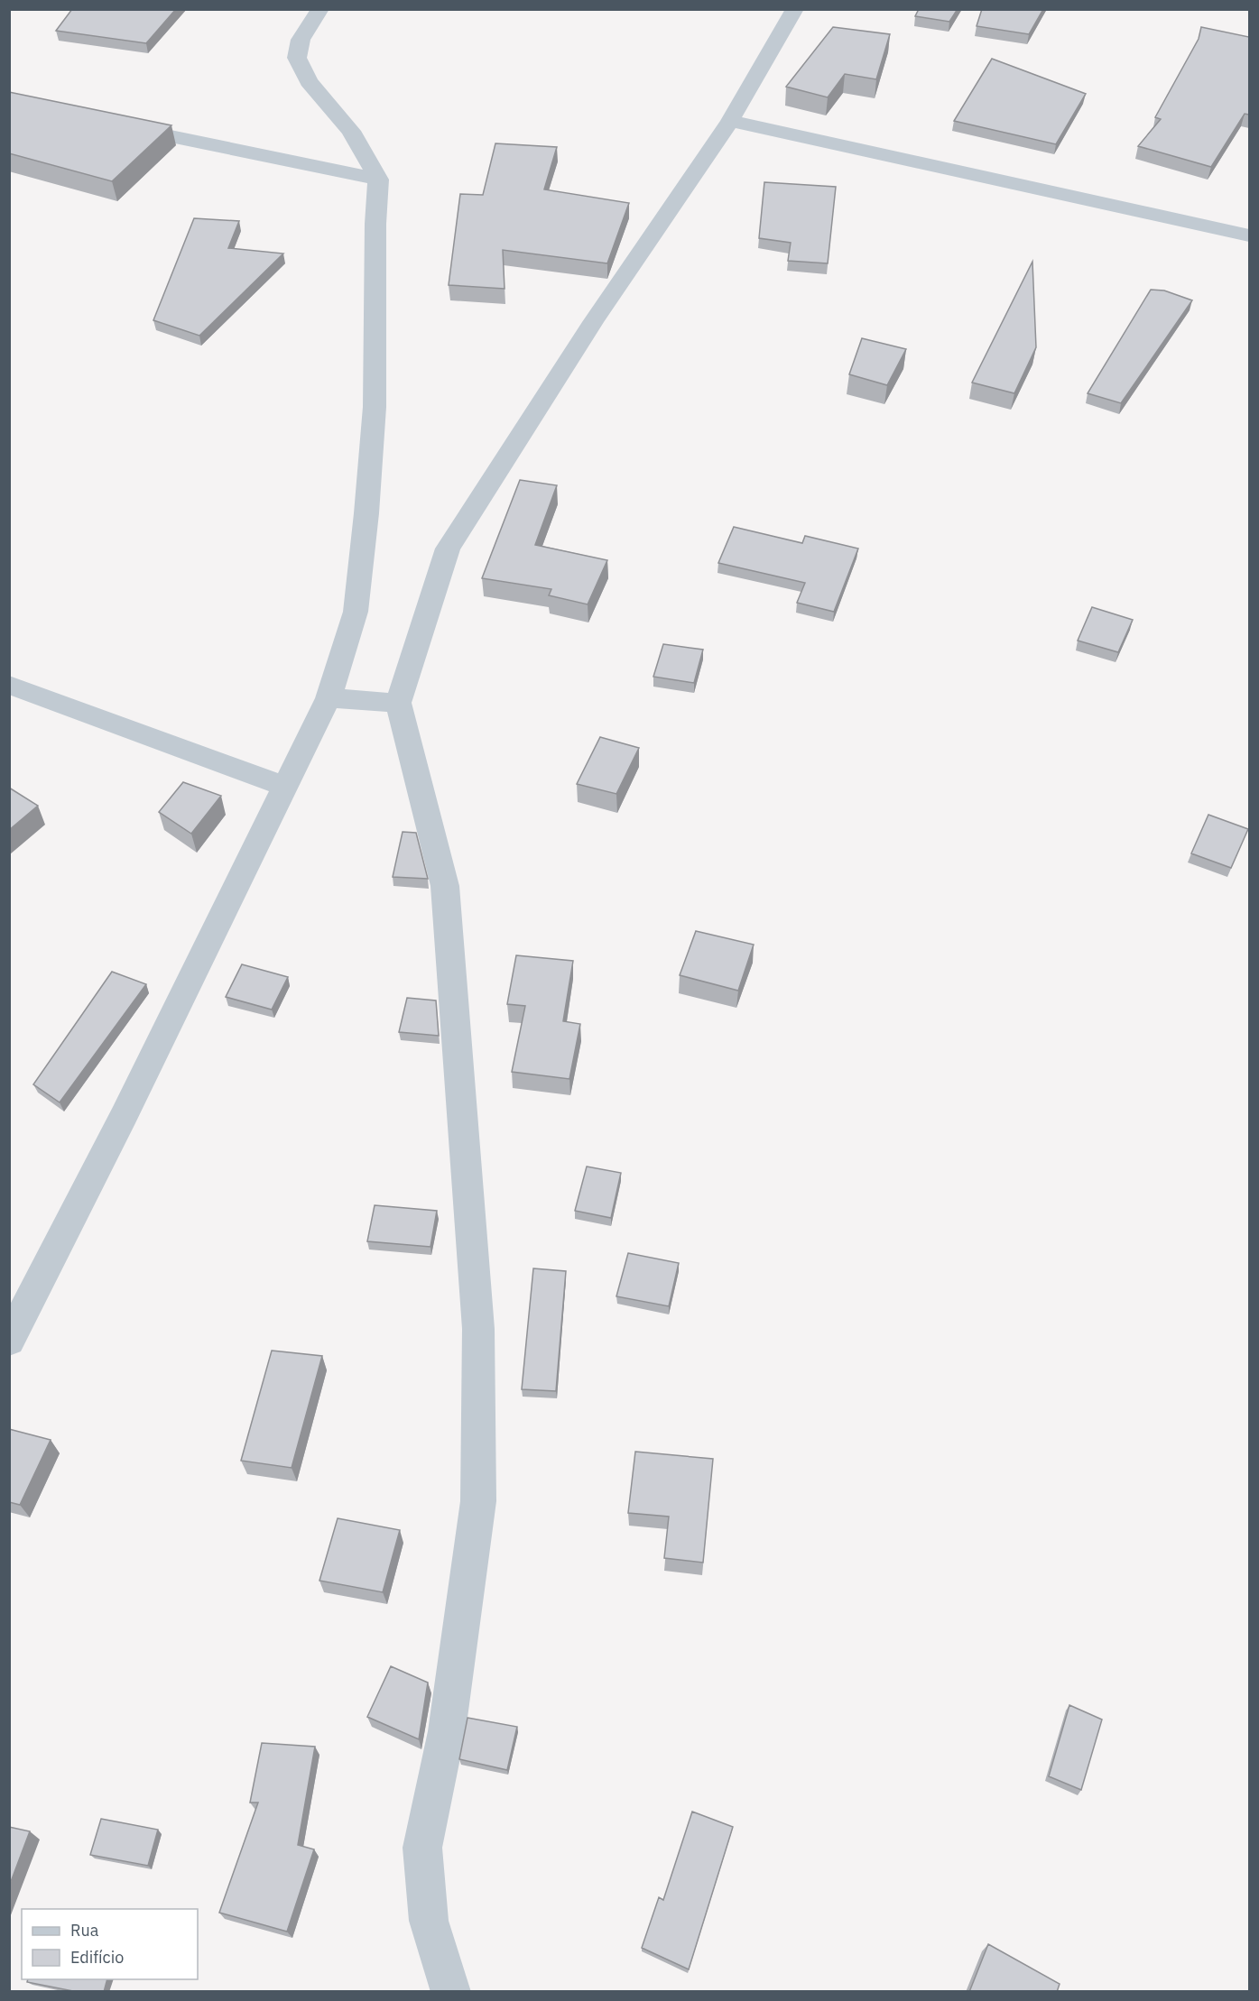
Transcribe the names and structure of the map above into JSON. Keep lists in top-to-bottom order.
{
  "legend": ["Rua", "Edifício"]
}
